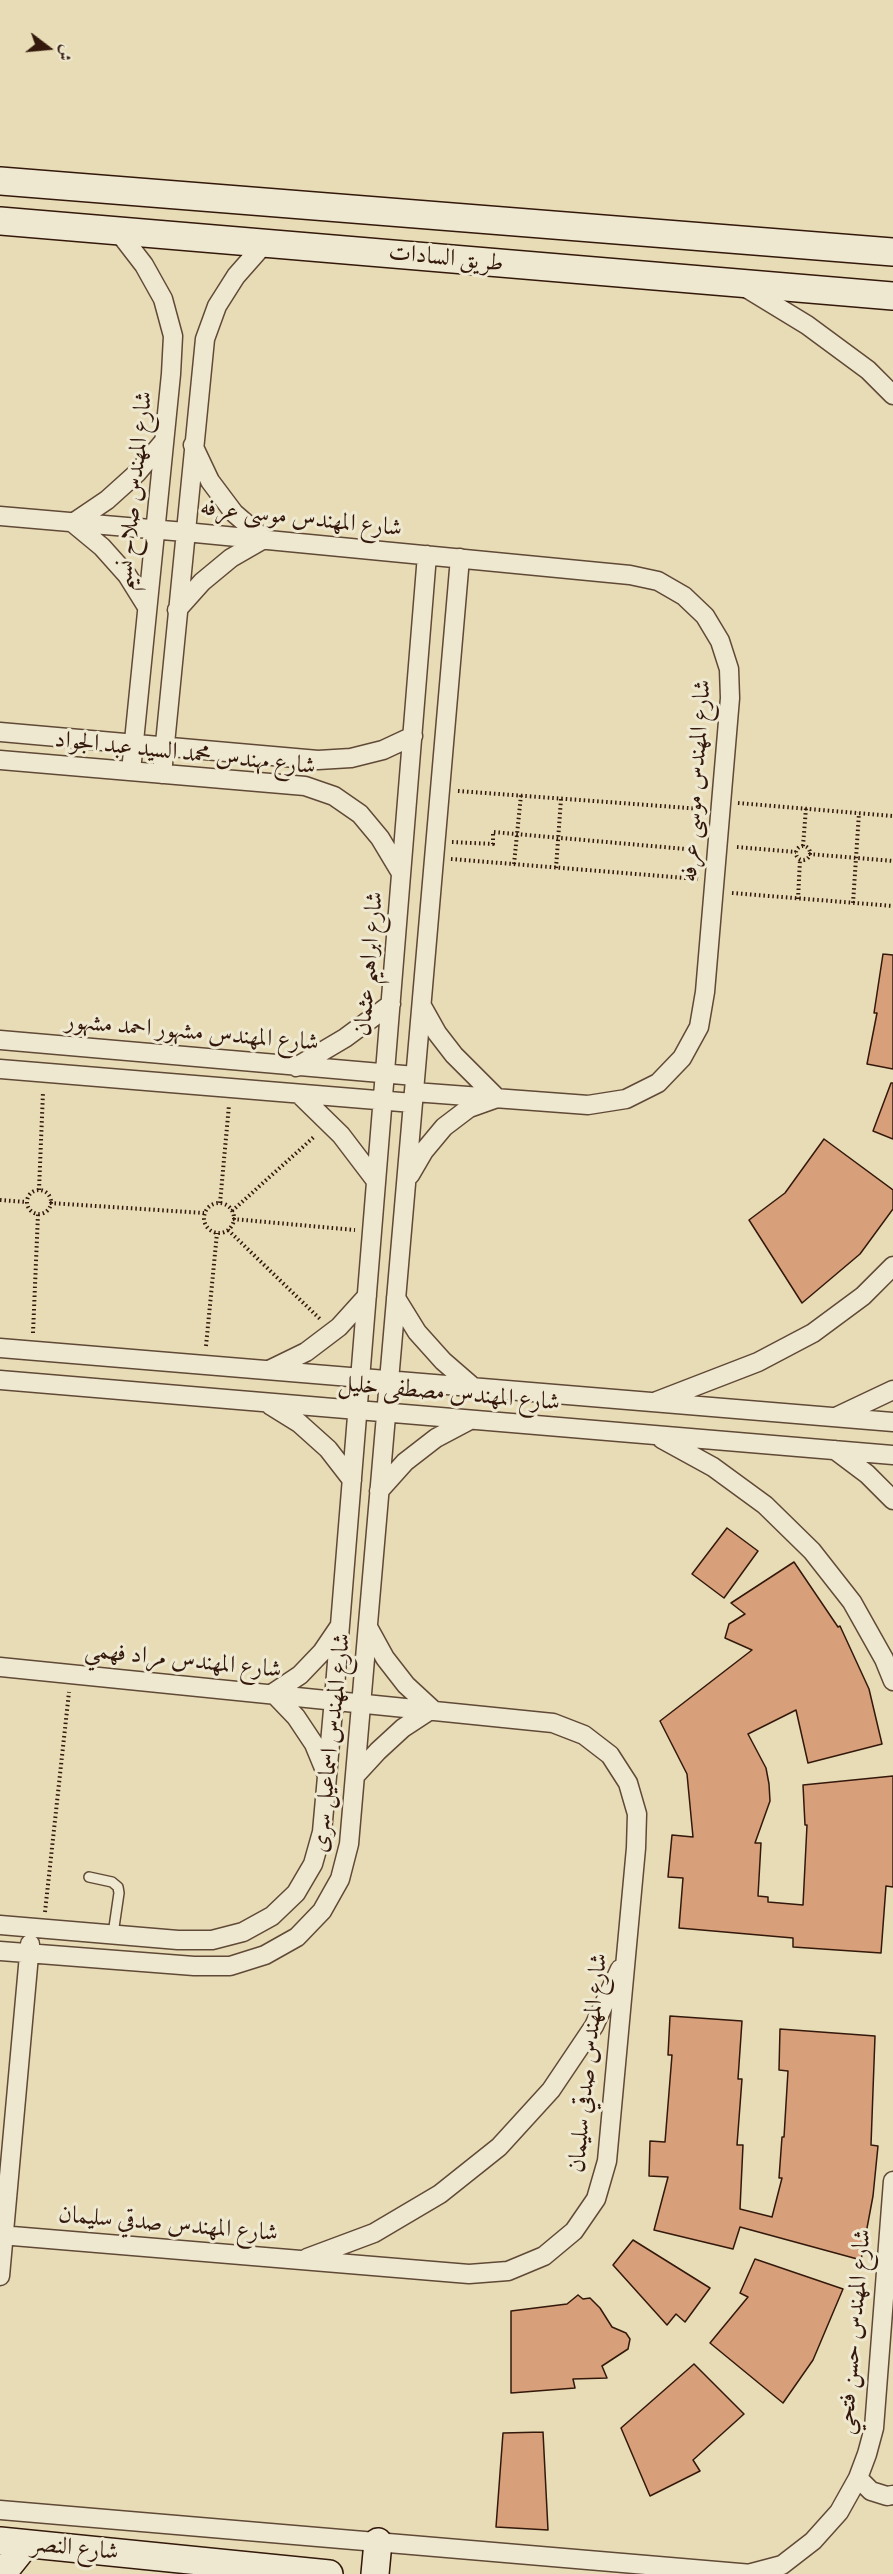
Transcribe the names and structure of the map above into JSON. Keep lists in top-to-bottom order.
{
  "streets": {
    "main road": ["طريق السادات", "شارع النصر"],
    "street": [
      "شارع المهندس صلاح نسيم",
      "شارع المهندس موسى عرفه",
      "شارع مهندس محمد السيد عبد الجواد",
      "شارع ابراهيم عثمان",
      "شارع المهندس مشهور احمد مشهور",
      "شارع المهندس مصطفى خليل",
      "شارع المهندس مراد فهمي",
      "شارع المهندس اسماعيل سرى",
      "شارع المهندس صدقي سليمان",
      "شارع المهندس حسن فتحي"
    ]
  },
  "crossings": [
    ["طريق السادات", "شارع المهندس صلاح نسيم"],
    ["شارع المهندس صلاح نسيم", "شارع المهندس موسى عرفه"],
    ["شارع المهندس صلاح نسيم", "شارع مهندس محمد السيد عبد الجواد"],
    ["شارع المهندس موسى عرفه", "شارع ابراهيم عثمان"],
    ["شارع المهندس موسى عرفه", "شارع المهندس مشهور احمد مشهور"],
    ["شارع مهندس محمد السيد عبد الجواد", "شارع ابراهيم عثمان"],
    ["شارع ابراهيم عثمان", "شارع المهندس مشهور احمد مشهور"],
    ["شارع ابراهيم عثمان", "شارع المهندس مصطفى خليل"],
    ["شارع ابراهيم عثمان", "شارع المهندس اسماعيل سرى"],
    ["شارع المهندس مصطفى خليل", "شارع المهندس اسماعيل سرى"],
    ["شارع المهندس مراد فهمي", "شارع المهندس اسماعيل سرى"],
    ["شارع المهندس مراد فهمي", "شارع المهندس صدقي سليمان"],
    ["شارع المهندس اسماعيل سرى", "شارع المهندس صدقي سليمان"]
  ],
  "north": "right"
}
